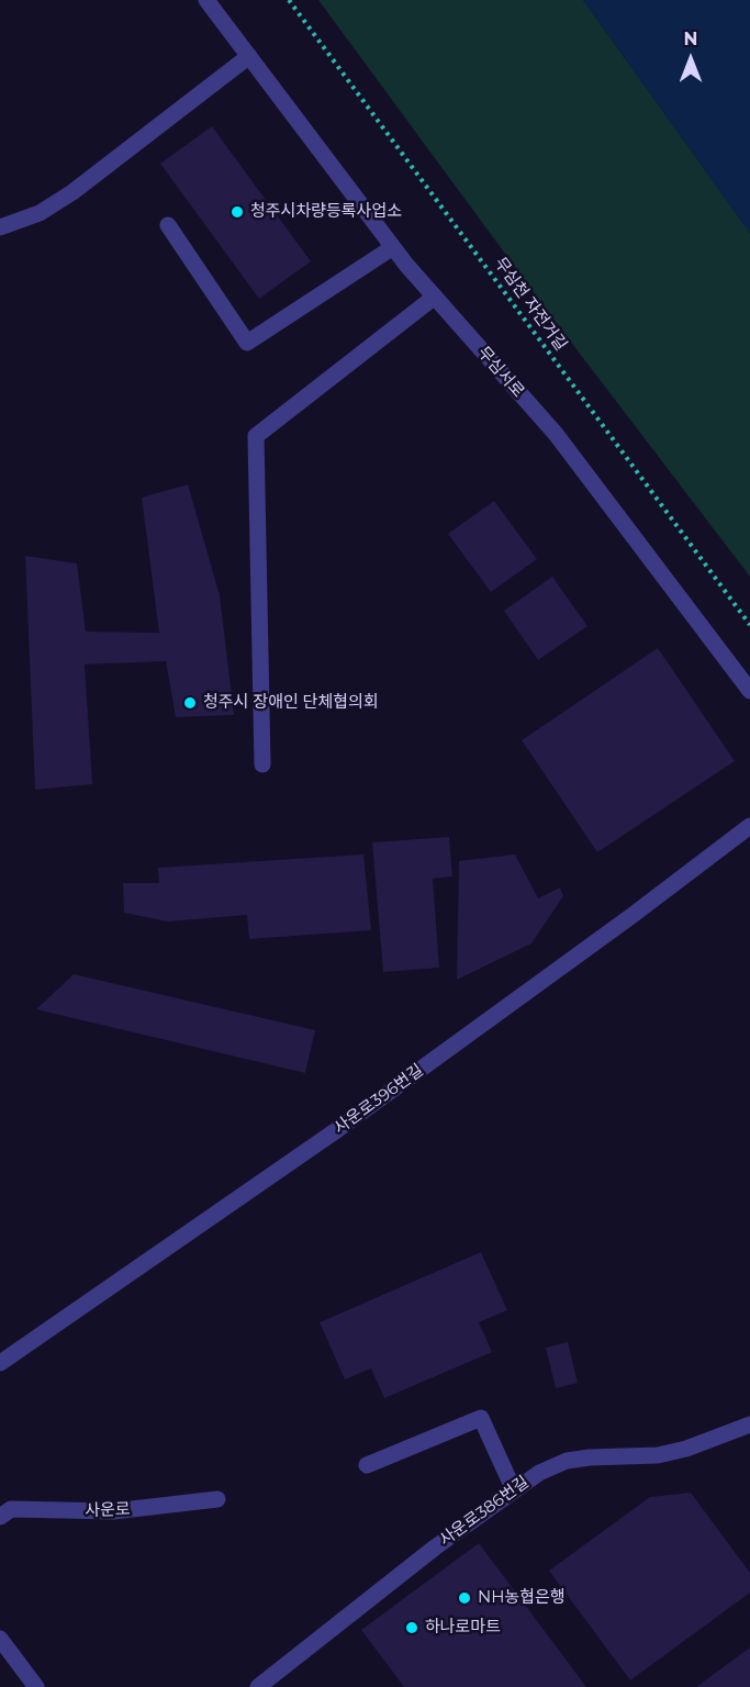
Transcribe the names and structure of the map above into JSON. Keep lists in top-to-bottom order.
{
  "streets": {
    "street": [
      "무심서로",
      "사운로396번길",
      "사운로",
      "사운로386번길"
    ],
    "path": ["무심천 자전거길"]
  },
  "places": [
    "청주시차량등록사업소",
    "청주시 장애인 단체협의회",
    "NH농협은행",
    "하나로마트"
  ],
  "north": "top"
}
